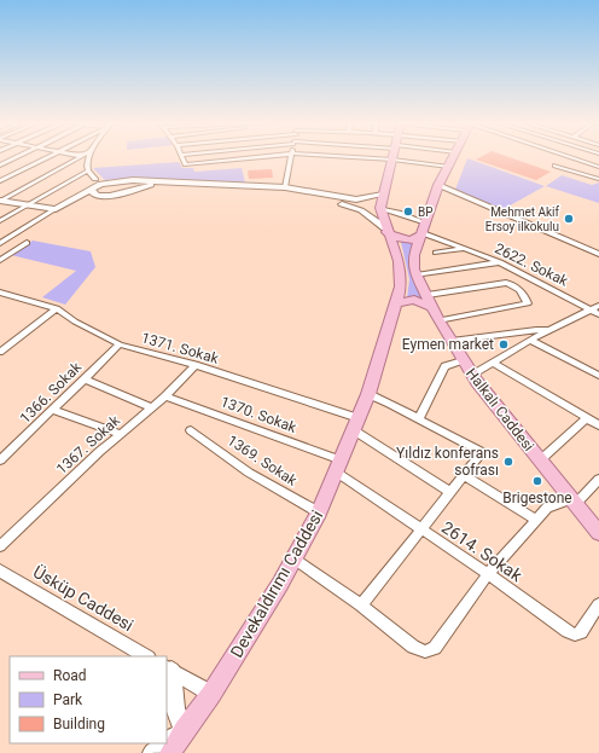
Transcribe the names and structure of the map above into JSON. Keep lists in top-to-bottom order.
{
  "streets": {
    "main road": ["Halkalı Caddesi", "Devekaldırımı Caddesi"],
    "street": [
      "2622. Sokak",
      "1371. Sokak",
      "1366. Sokak",
      "1370. Sokak",
      "1367. Sokak",
      "1369. Sokak",
      "2614. Sokak",
      "Üsküp Caddesi"
    ]
  },
  "crossings": [
    ["1371. Sokak", "1366. Sokak"],
    ["1371. Sokak", "1367. Sokak"],
    ["1371. Sokak", "Devekaldırımı Caddesi"],
    ["1370. Sokak", "1367. Sokak"],
    ["1370. Sokak", "2614. Sokak"],
    ["1370. Sokak", "Devekaldırımı Caddesi"],
    ["1369. Sokak", "Devekaldırımı Caddesi"],
    ["2614. Sokak", "Devekaldırımı Caddesi"]
  ],
  "places": [
    "BP",
    "Mehmet Akif Ersoy ilkokulu",
    "Eymen market",
    "Yıldız konferans sofrası",
    "Brigestone"
  ],
  "legend": ["Road", "Park", "Building"]
}
